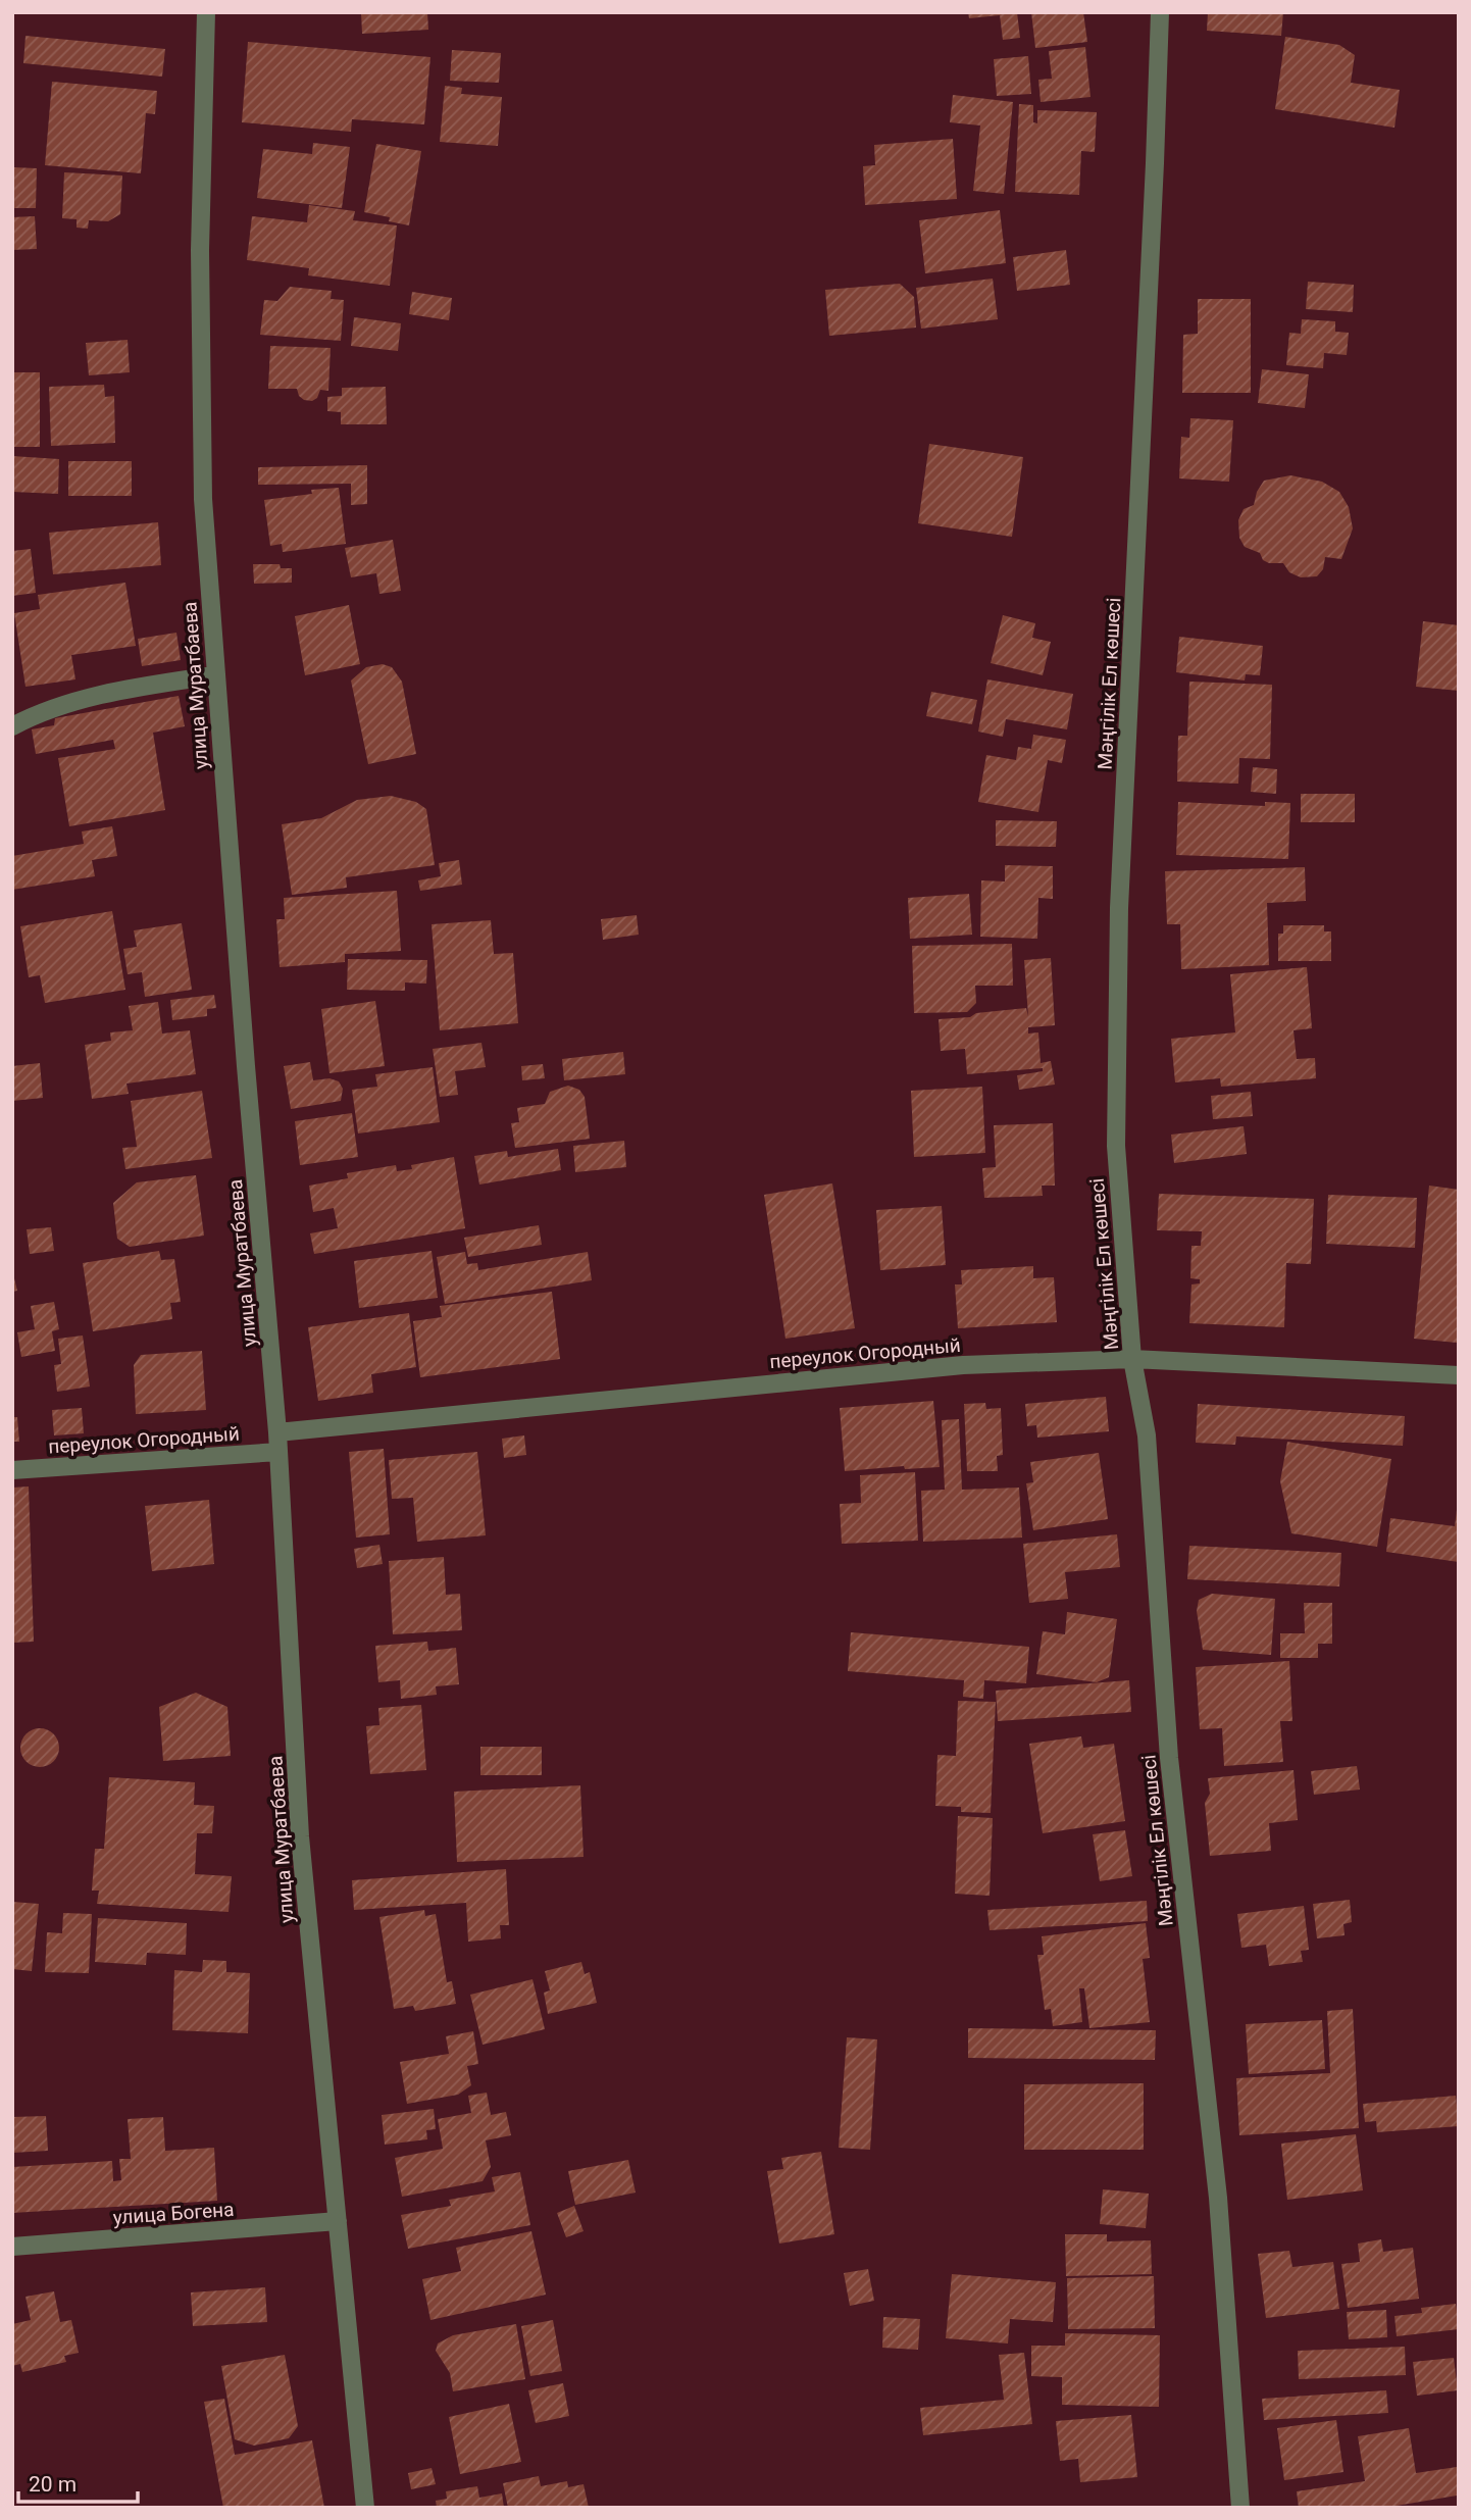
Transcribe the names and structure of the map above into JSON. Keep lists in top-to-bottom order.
{
  "streets": {
    "street": [
      "Мәңгілік Ел көшесі",
      "улица Муратбаева",
      "переулок Огородный",
      "улица Богена"
    ]
  },
  "crossings": [
    ["Мәңгілік Ел көшесі", "переулок Огородный"],
    ["улица Муратбаева", "переулок Огородный"],
    ["улица Муратбаева", "улица Богена"]
  ],
  "scale_bar": "20 m"
}
